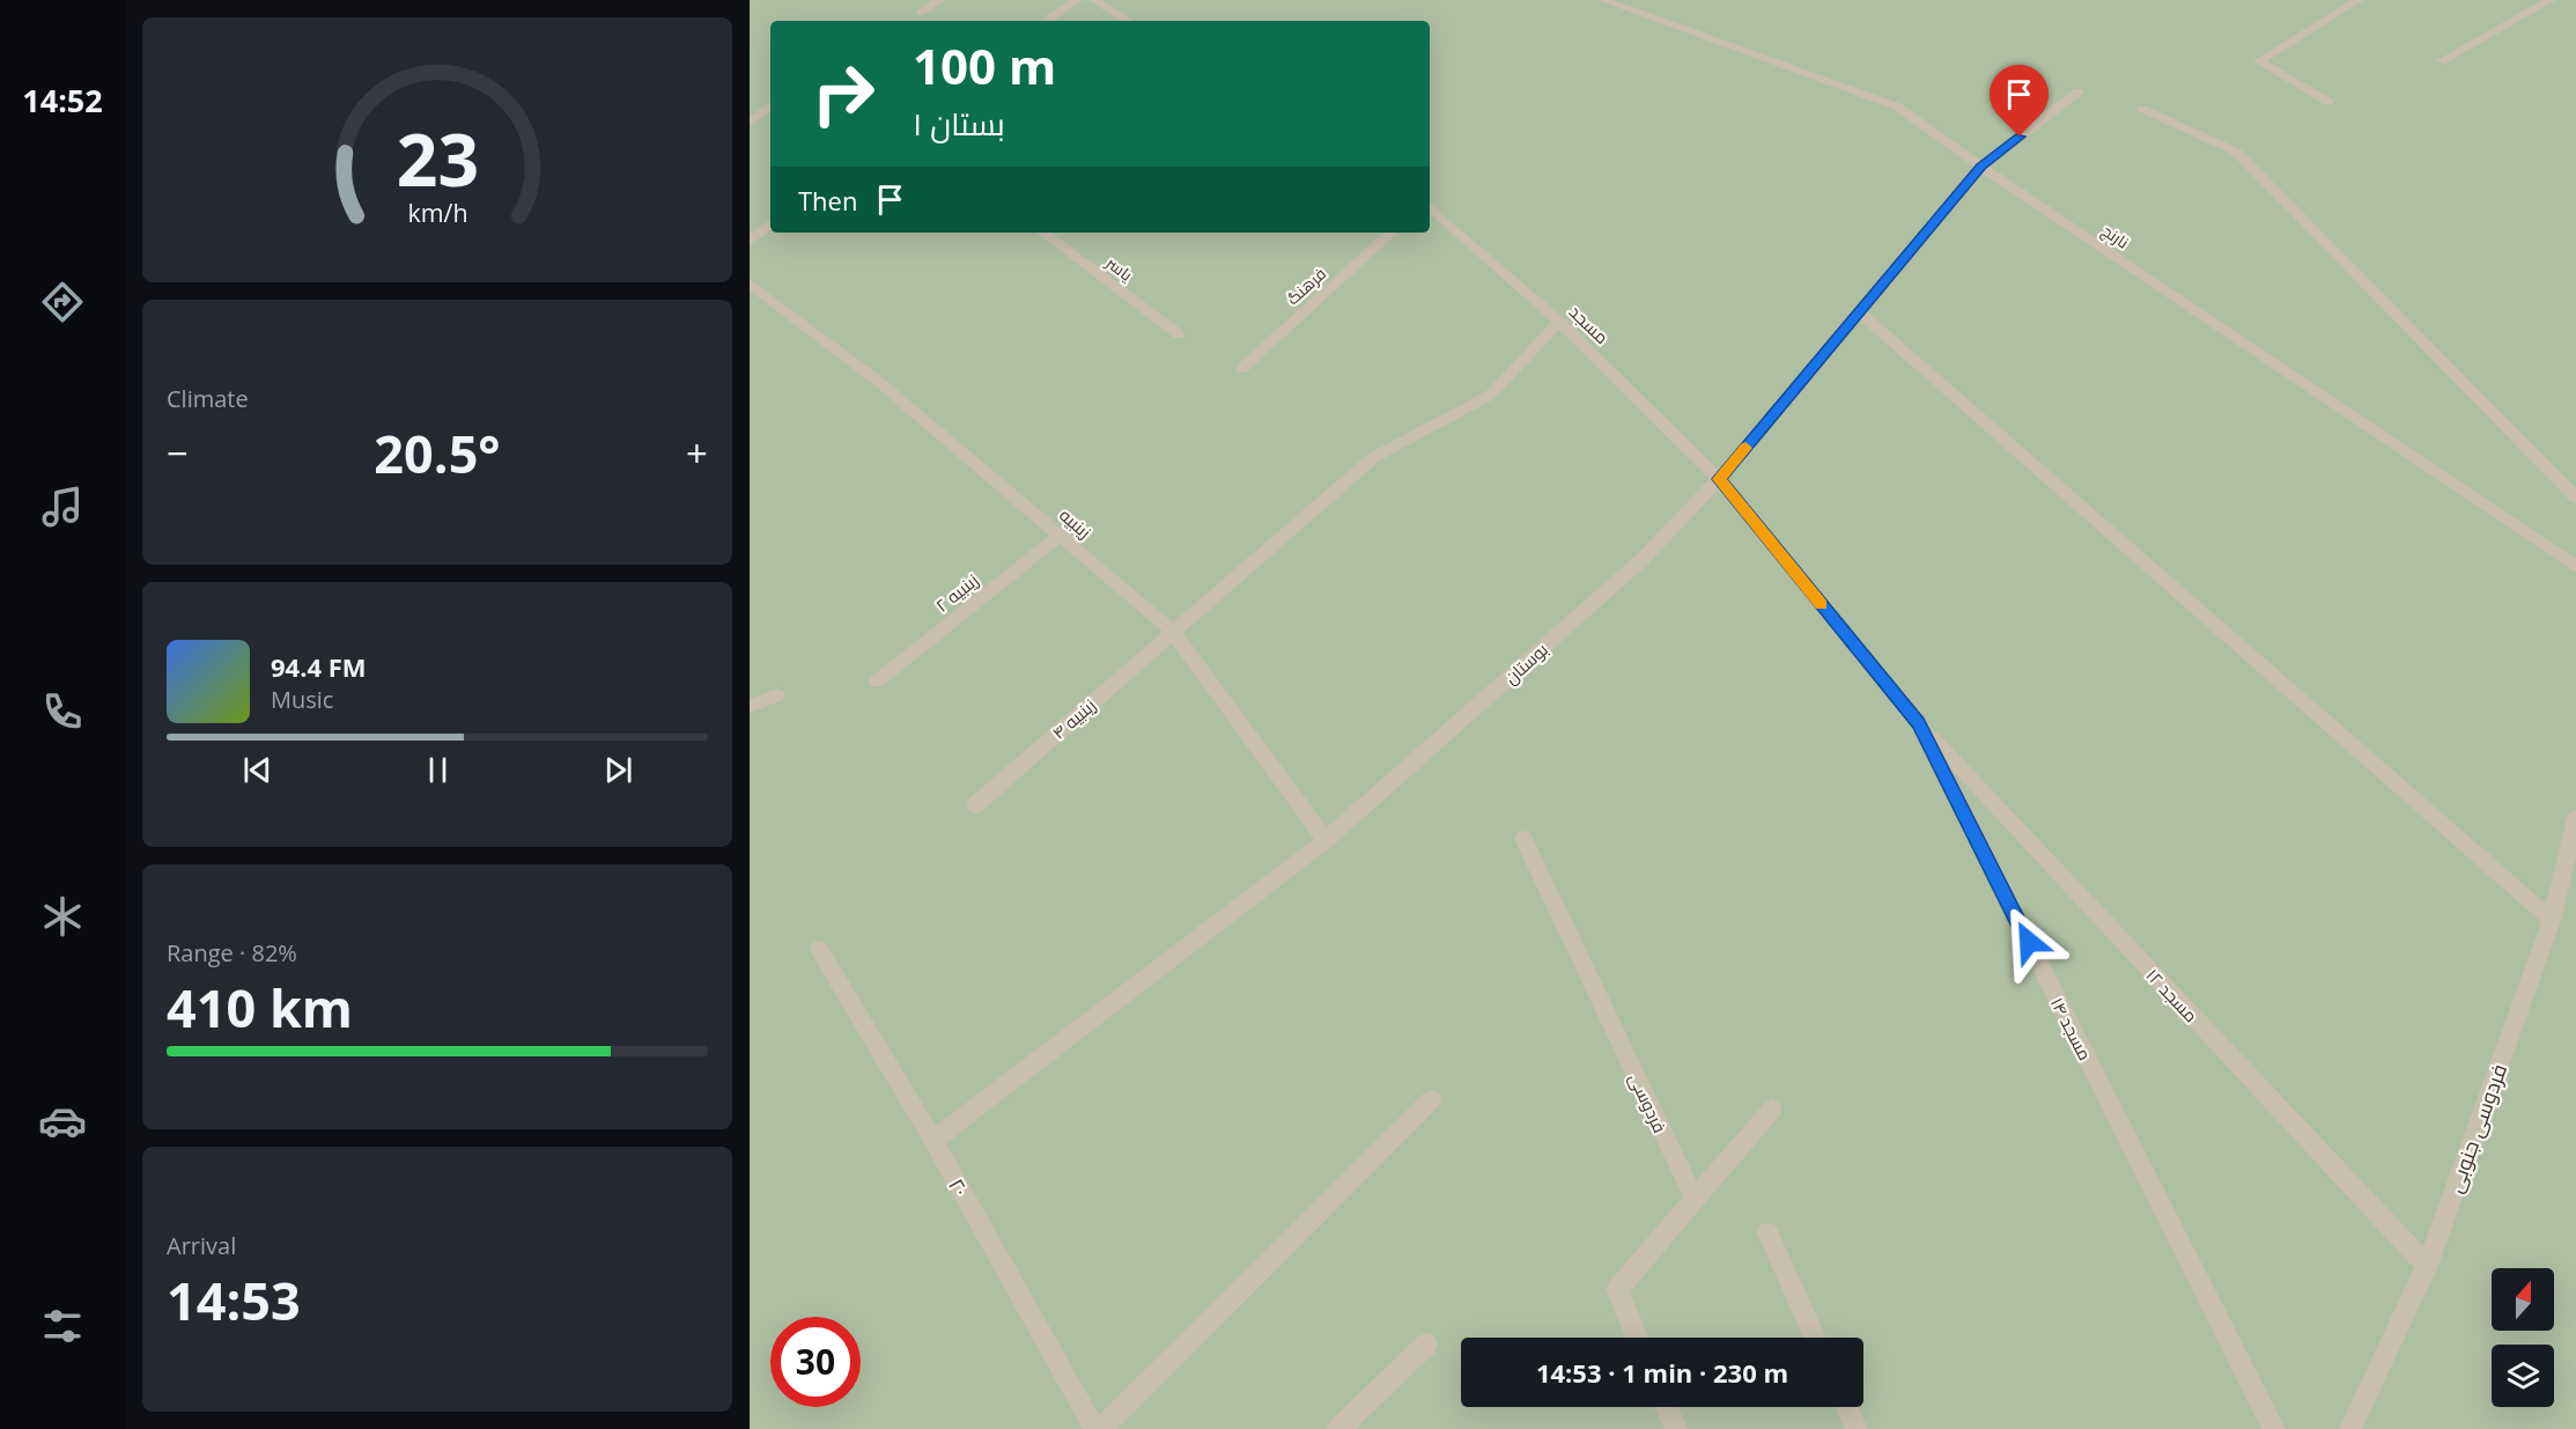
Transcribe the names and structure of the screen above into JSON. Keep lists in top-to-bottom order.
{
  "streets": {
    "street": [
      "نارنج",
      "یاسر",
      "فرهنگ",
      "مسجد",
      "زینبیه",
      "زینبیه ۲",
      "بوستان",
      "زینبیه ۴",
      "مسجد ۱۲",
      "مسجد ۱۴",
      "فردوسی",
      "فردوسی جنوبی",
      "۲۰"
    ]
  },
  "crossings": [
    ["نارنج", "بوستان"],
    ["مسجد", "بوستان"],
    ["مسجد", "زینبیه ۴"],
    ["مسجد", "مسجد ۱۴"],
    ["زینبیه", "زینبیه ۲"],
    ["زینبیه", "بوستان"],
    ["زینبیه", "زینبیه ۴"],
    ["بوستان", "مسجد ۱۴"],
    ["بوستان", "۲۰"],
    ["مسجد ۱۲", "مسجد ۱۴"],
    ["مسجد ۱۲", "فردوسی جنوبی"]
  ],
  "north": "top",
  "page": {
    "tabs": "14:52",
    "turn": ["100 m", "بستان ۱"],
    "then": "Then",
    "tile": [
      "Climate",
      ["Range · 82%", "410 km"],
      ["Arrival", "14:53"]
    ],
    "heat": ["−", "20.5°", "+"],
    "song": ["94.4 FM", "Music"],
    "limit": "30",
    "trip": "14:53 · 1 min · 230 m",
    "gauge": ["23", "km/h"]
  }
}
